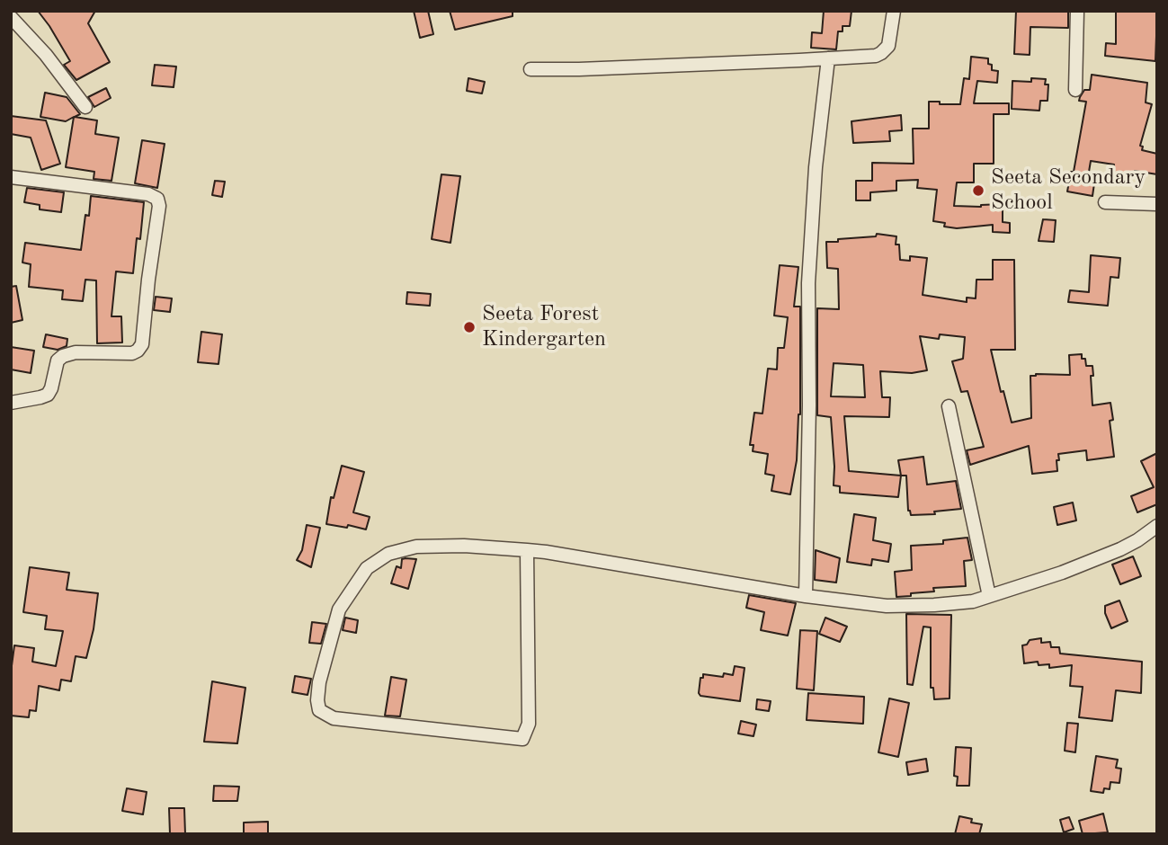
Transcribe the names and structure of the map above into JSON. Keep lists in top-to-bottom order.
{
  "places": ["Seeta Secondary School", "Seeta Forest Kindergarten"]
}
